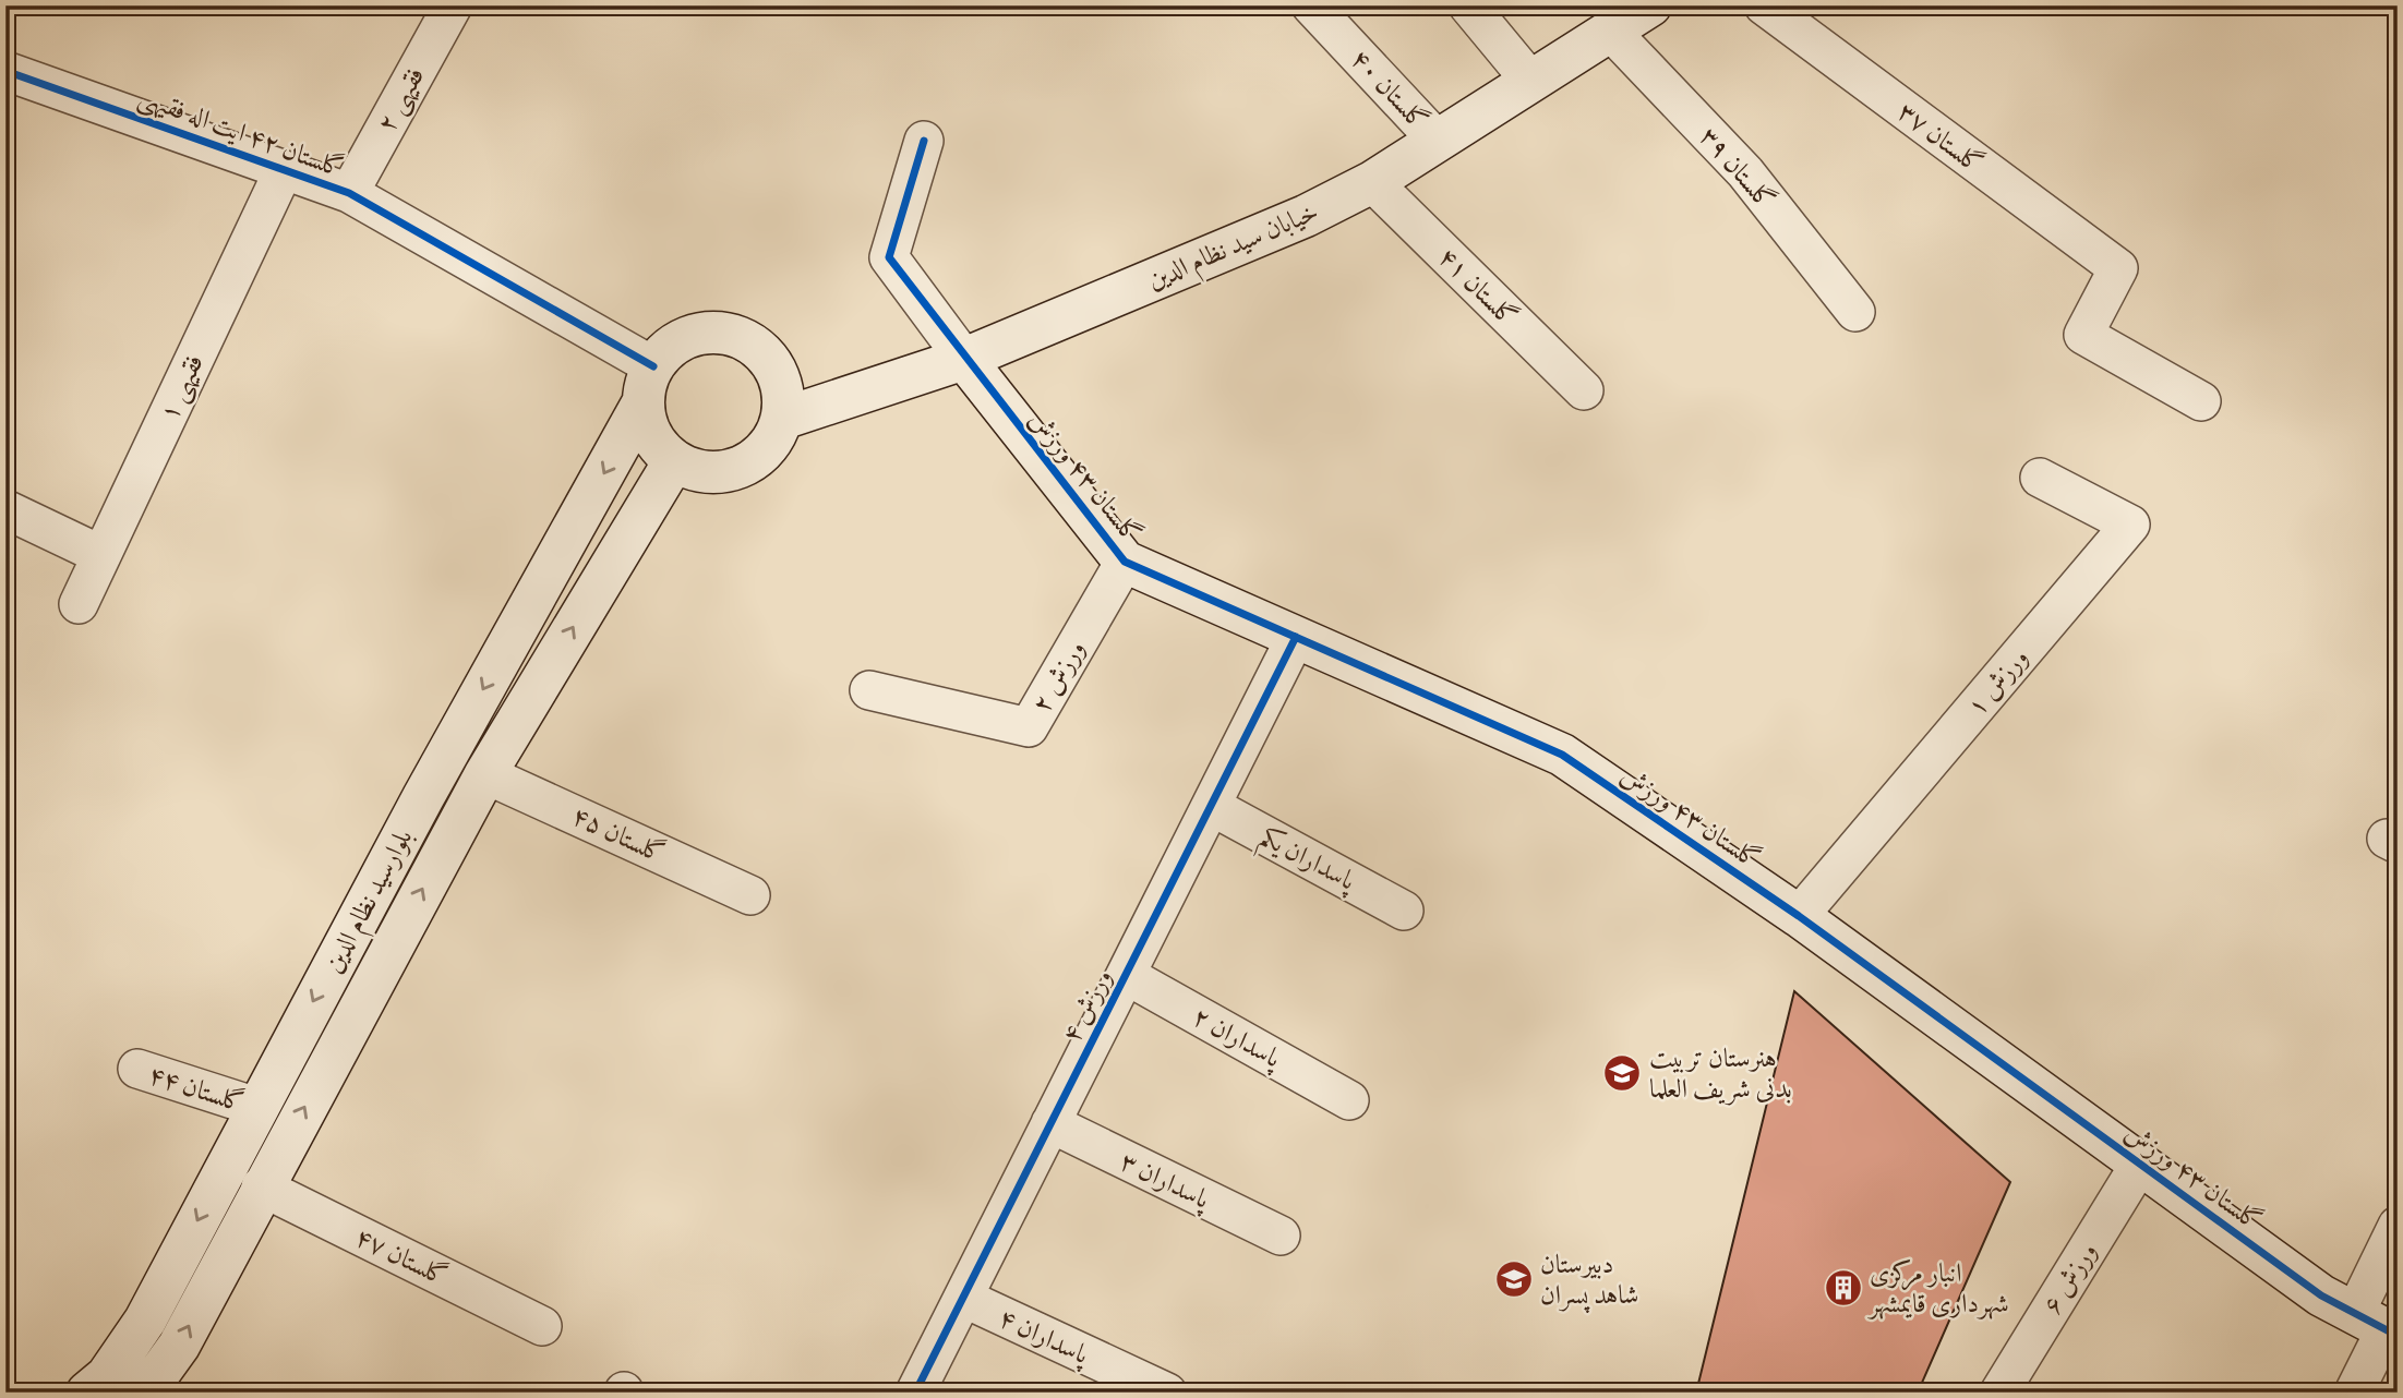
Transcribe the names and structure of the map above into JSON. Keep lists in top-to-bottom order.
{
  "streets": {
    "main road": ["خیابان سید نظام الدین", "گلستان ۴۳ ورزش", "بلوارسید نظام الدین"],
    "street": [
      "گلستان ۴۰",
      "فقیهی ۲",
      "گلستان ۴۲ ایت اله فقیهی",
      "گلستان ۳۷",
      "گلستان ۳۹",
      "گلستان ۴۱",
      "فقیهی ۱",
      "ورزش ۲",
      "ورزش ۱",
      "گلستان ۴۵",
      "پاسداران یکم",
      "ورزش ۴",
      "پاسداران ۲",
      "گلستان ۴۴",
      "پاسداران ۳",
      "گلستان ۴۷",
      "ورزش ۶",
      "پاسداران ۴"
    ]
  },
  "crossings": [
    ["گلستان ۴۰", "خیابان سید نظام الدین"],
    ["فقیهی ۲", "گلستان ۴۲ ایت اله فقیهی"],
    ["گلستان ۴۲ ایت اله فقیهی", "خیابان سید نظام الدین"],
    ["گلستان ۴۲ ایت اله فقیهی", "فقیهی ۱"],
    ["گلستان ۴۲ ایت اله فقیهی", "بلوارسید نظام الدین"],
    ["گلستان ۳۹", "خیابان سید نظام الدین"],
    ["خیابان سید نظام الدین", "گلستان ۴۱"],
    ["خیابان سید نظام الدین", "گلستان ۴۳ ورزش"],
    ["خیابان سید نظام الدین", "بلوارسید نظام الدین"],
    ["گلستان ۴۳ ورزش", "ورزش ۲"],
    ["گلستان ۴۳ ورزش", "ورزش ۱"],
    ["گلستان ۴۳ ورزش", "ورزش ۴"],
    ["گلستان ۴۳ ورزش", "ورزش ۶"],
    ["گلستان ۴۵", "بلوارسید نظام الدین"],
    ["پاسداران یکم", "ورزش ۴"],
    ["بلوارسید نظام الدین", "گلستان ۴۴"],
    ["بلوارسید نظام الدین", "گلستان ۴۷"],
    ["ورزش ۴", "پاسداران ۲"],
    ["ورزش ۴", "پاسداران ۳"],
    ["ورزش ۴", "پاسداران ۴"]
  ],
  "places": {
    "school or university": ["هنرستان تربیت بدنی شریف العلما", "دبیرستان شاهد پسران"],
    "building": ["انبار مرکزی شهرداری قایمشهر"]
  }
}
